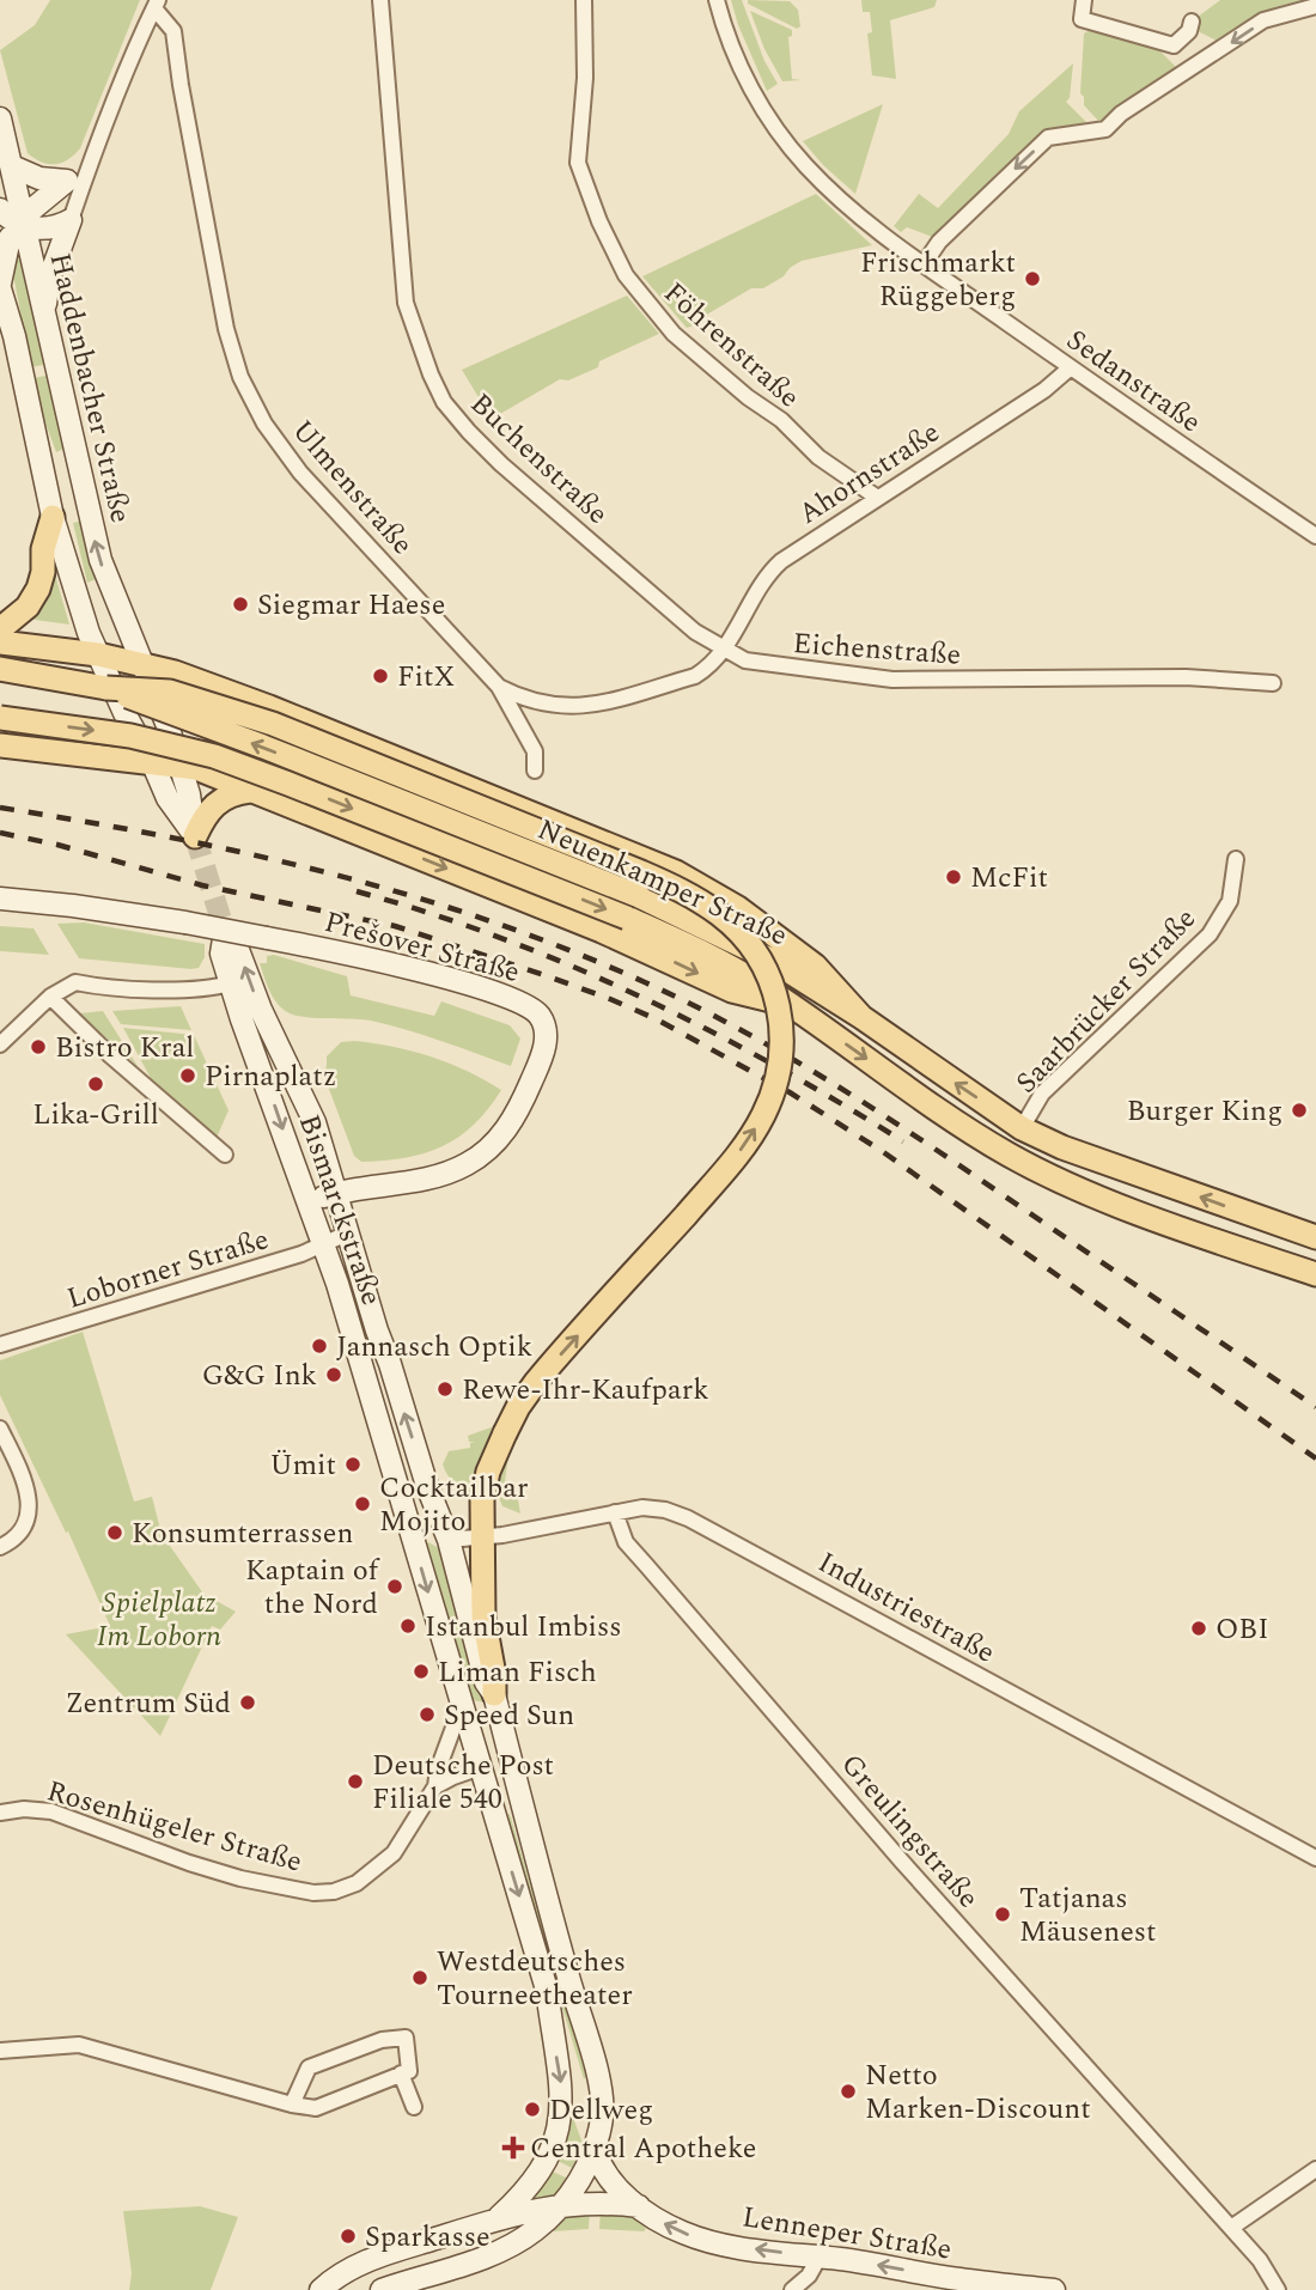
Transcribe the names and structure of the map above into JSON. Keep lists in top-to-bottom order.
{
  "streets": {
    "main road": [
      "Haddenbacher Straße",
      "Neuenkamper Straße",
      "Prešover Straße",
      "Bismarckstraße",
      "Lenneper Straße"
    ],
    "street": [
      "Föhrenstraße",
      "Sedanstraße",
      "Buchenstraße",
      "Ahornstraße",
      "Ulmenstraße",
      "Eichenstraße",
      "Saarbrücker Straße",
      "Loborner Straße",
      "Industriestraße",
      "Rosenhügeler Straße",
      "Greulingstraße"
    ]
  },
  "crossings": [
    ["Föhrenstraße", "Ahornstraße"],
    ["Sedanstraße", "Ahornstraße"],
    ["Buchenstraße", "Ahornstraße"],
    ["Buchenstraße", "Eichenstraße"],
    ["Ahornstraße", "Eichenstraße"],
    ["Neuenkamper Straße", "Saarbrücker Straße"],
    ["Prešover Straße", "Bismarckstraße"],
    ["Bismarckstraße", "Loborner Straße"],
    ["Bismarckstraße", "Industriestraße"],
    ["Bismarckstraße", "Rosenhügeler Straße"],
    ["Bismarckstraße", "Lenneper Straße"],
    ["Industriestraße", "Greulingstraße"]
  ],
  "one_way": ["Lenneper Straße"],
  "parks": ["Spielplatz Im Loborn"],
  "places": {
    "other": [
      "Frischmarkt Rüggeberg",
      "Siegmar Haese",
      "FitX",
      "McFit",
      "Bistro Kral",
      "Pirnaplatz",
      "Lika-Grill",
      "Burger King",
      "Jannasch Optik",
      "G&G Ink",
      "Rewe-Ihr-Kaufpark",
      "Ümit",
      "Cocktailbar Mojito",
      "Konsumterrassen",
      "Kaptain of the Nord",
      "Istanbul Imbiss",
      "OBI",
      "Liman Fisch",
      "Zentrum Süd",
      "Speed Sun",
      "Deutsche Post Filiale 540",
      "Tatjanas Mäusenest",
      "Westdeutsches Tourneetheater",
      "Netto Marken-Discount",
      "Dellweg",
      "Sparkasse"
    ],
    "health": ["Central Apotheke"]
  }
}
